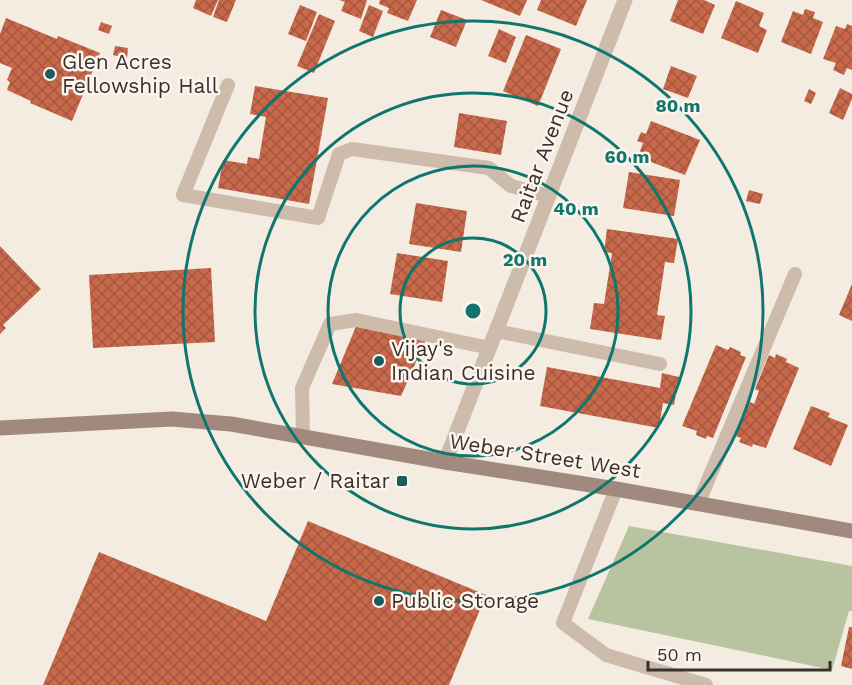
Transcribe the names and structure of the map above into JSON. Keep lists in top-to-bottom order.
{
  "streets": {
    "main road": ["Weber Street West"],
    "street": ["Raitar Avenue"]
  },
  "crossings": [
    ["Raitar Avenue", "Weber Street West"]
  ],
  "places": {
    "other": ["Glen Acres Fellowship Hall", "Vijay's Indian Cuisine", "Public Storage"],
    "transit": ["Weber / Raitar"]
  },
  "scale_bar": "50 m",
  "rings": [
    "80 m",
    "60 m",
    "40 m",
    "20 m"
  ]
}
